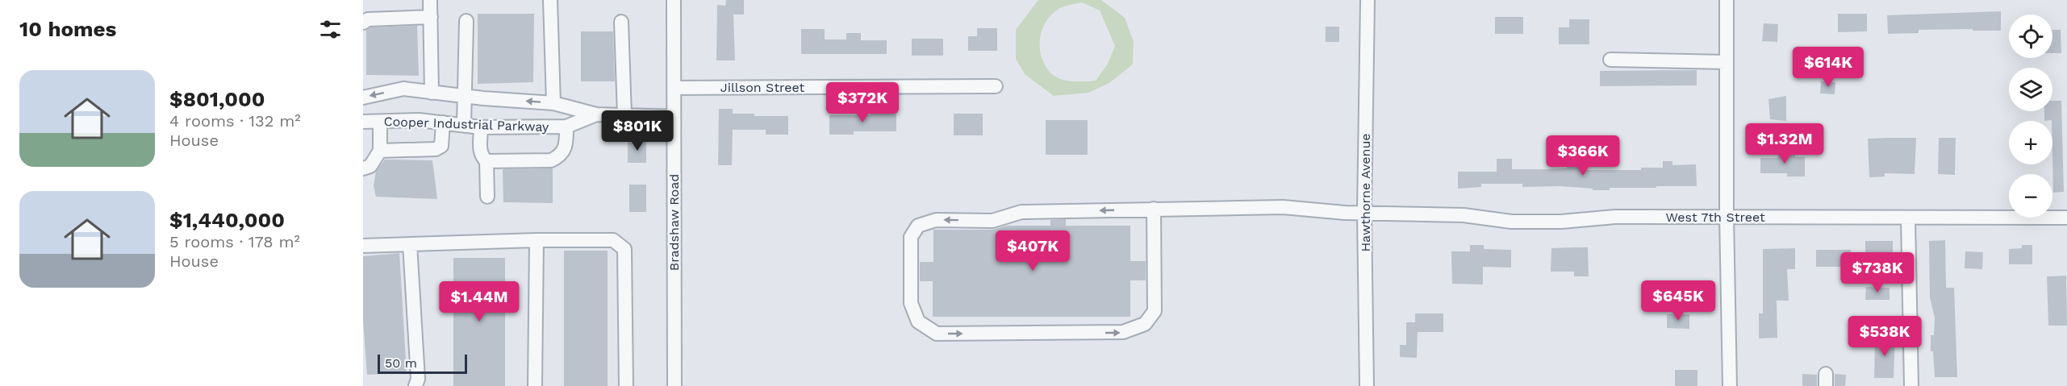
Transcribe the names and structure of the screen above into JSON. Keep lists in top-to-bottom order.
{
  "streets": {
    "street": [
      "Jillson Street",
      "Cooper Industrial Parkway",
      "Hawthorne Avenue",
      "West 7th Street",
      "Bradshaw Road"
    ]
  },
  "crossings": [
    ["Jillson Street", "Bradshaw Road"],
    ["Cooper Industrial Parkway", "Bradshaw Road"],
    ["Hawthorne Avenue", "West 7th Street"]
  ],
  "scale_bar": "50 m",
  "page": {
    "heading": "10 homes",
    "map_buttons": ["+", "−"],
    "price": [
      "$614K",
      "$372K",
      "$801K",
      "$1.32M",
      "$366K",
      "$407K",
      "$738K",
      "$645K",
      "$1.44M",
      "$538K"
    ],
    "list": [
      {
        "name": "$801,000",
        "note": "4 rooms · 132 m² · House"
      },
      {
        "name": "$1,440,000",
        "note": "5 rooms · 178 m² · House"
      }
    ],
    "scale": "50 m"
  }
}
